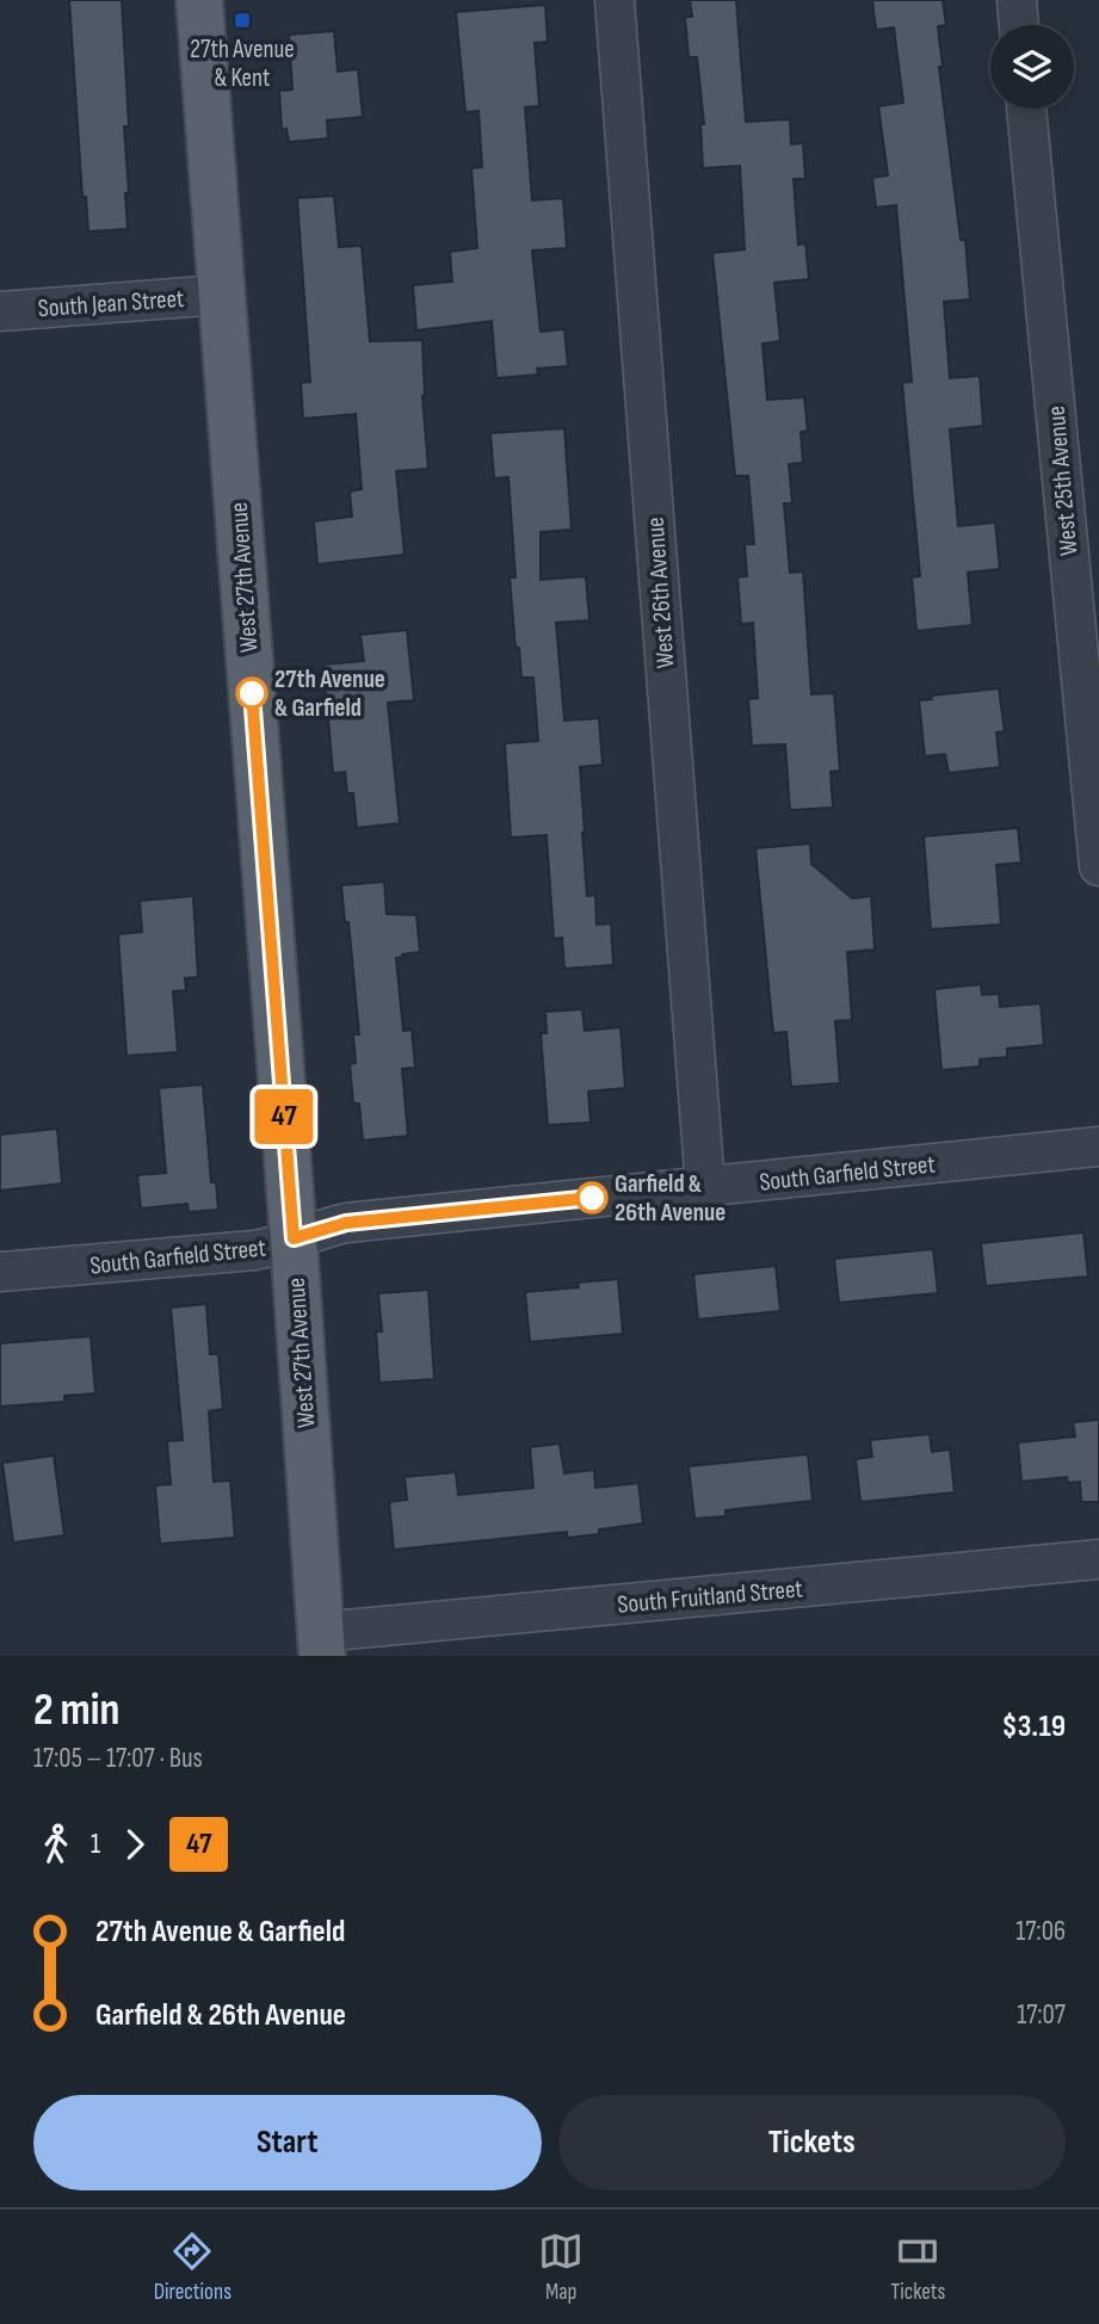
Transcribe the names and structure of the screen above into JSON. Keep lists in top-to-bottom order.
{
  "streets": {
    "main road": ["West 27th Avenue"],
    "street": [
      "South Jean Street",
      "West 25th Avenue",
      "West 26th Avenue",
      "South Garfield Street",
      "South Fruitland Street"
    ]
  },
  "crossings": [
    ["South Jean Street", "West 27th Avenue"],
    ["West 27th Avenue", "South Garfield Street"],
    ["West 27th Avenue", "South Fruitland Street"],
    ["West 26th Avenue", "South Garfield Street"]
  ],
  "places": {
    "transit": ["27th Avenue & Kent"],
    "other": ["27th Avenue & Garfield", "Garfield & 26th Avenue"]
  },
  "lines": ["bus line 47"],
  "page": {
    "on_map": "47",
    "heading": ["2 min", "17:05 – 17:07 · Bus", "$3.19"],
    "legs": ["1", "47"],
    "list": [
      {
        "name": "27th Avenue & Garfield",
        "value": "17:06"
      },
      {
        "name": "Garfield & 26th Avenue",
        "value": "17:07"
      }
    ],
    "buttons": ["Start", "Tickets"],
    "tabs": ["Directions", "Map", "Tickets"]
  }
}
